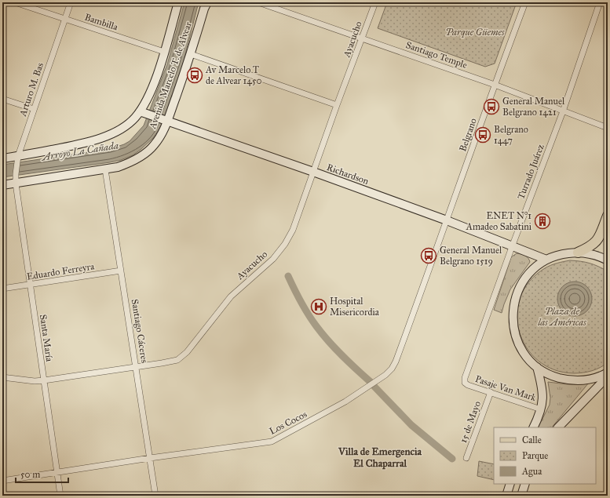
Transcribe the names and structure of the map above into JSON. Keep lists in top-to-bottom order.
{
  "streets": {
    "main road": ["Avenida Marcelo T. de Alvear", "Richardson"],
    "street": [
      "Bambilla",
      "Ayacucho",
      "Santiago Temple",
      "Arturo M. Bas",
      "Belgrano",
      "Turrado Juárez",
      "Eduardo Ferreyra",
      "Santiago Cáceres",
      "Santa María",
      "Pasaje Van Mark",
      "15 de Mayo",
      "Los Cocos"
    ]
  },
  "crossings": [
    ["Bambilla", "Avenida Marcelo T. de Alvear"],
    ["Bambilla", "Arturo M. Bas"],
    ["Ayacucho", "Santiago Temple"],
    ["Ayacucho", "Richardson"],
    ["Ayacucho", "Santiago Cáceres"],
    ["Ayacucho", "Santa María"],
    ["Santiago Temple", "Belgrano"],
    ["Santiago Temple", "Turrado Juárez"],
    ["Avenida Marcelo T. de Alvear", "Arturo M. Bas"],
    ["Avenida Marcelo T. de Alvear", "Richardson"],
    ["Avenida Marcelo T. de Alvear", "Santiago Cáceres"],
    ["Avenida Marcelo T. de Alvear", "Santa María"],
    ["Arturo M. Bas", "Santa María"],
    ["Belgrano", "Richardson"],
    ["Belgrano", "Los Cocos"],
    ["Turrado Juárez", "Richardson"],
    ["Turrado Juárez", "Pasaje Van Mark"],
    ["Richardson", "Los Cocos"],
    ["Eduardo Ferreyra", "Santiago Cáceres"],
    ["Eduardo Ferreyra", "Santa María"],
    ["Santiago Cáceres", "Los Cocos"],
    ["Santa María", "Los Cocos"],
    ["Pasaje Van Mark", "15 de Mayo"]
  ],
  "districts": ["Villa de Emergencia El Chaparral"],
  "water": ["Arroyo La Cañada"],
  "parks": ["Parque Güemes", "Plaza de las Américas"],
  "places": {
    "bus stop": [
      "Av Marcelo T de Alvear 1450",
      "General Manuel Belgrano 1421",
      "Belgrano 1447",
      "General Manuel Belgrano 1519"
    ],
    "building": ["ENET N°1 Amadeo Sabatini"],
    "hospital": ["Hospital Misericordia"]
  },
  "legend": ["Calle", "Parque", "Agua"],
  "scale_bar": "50 m"
}
